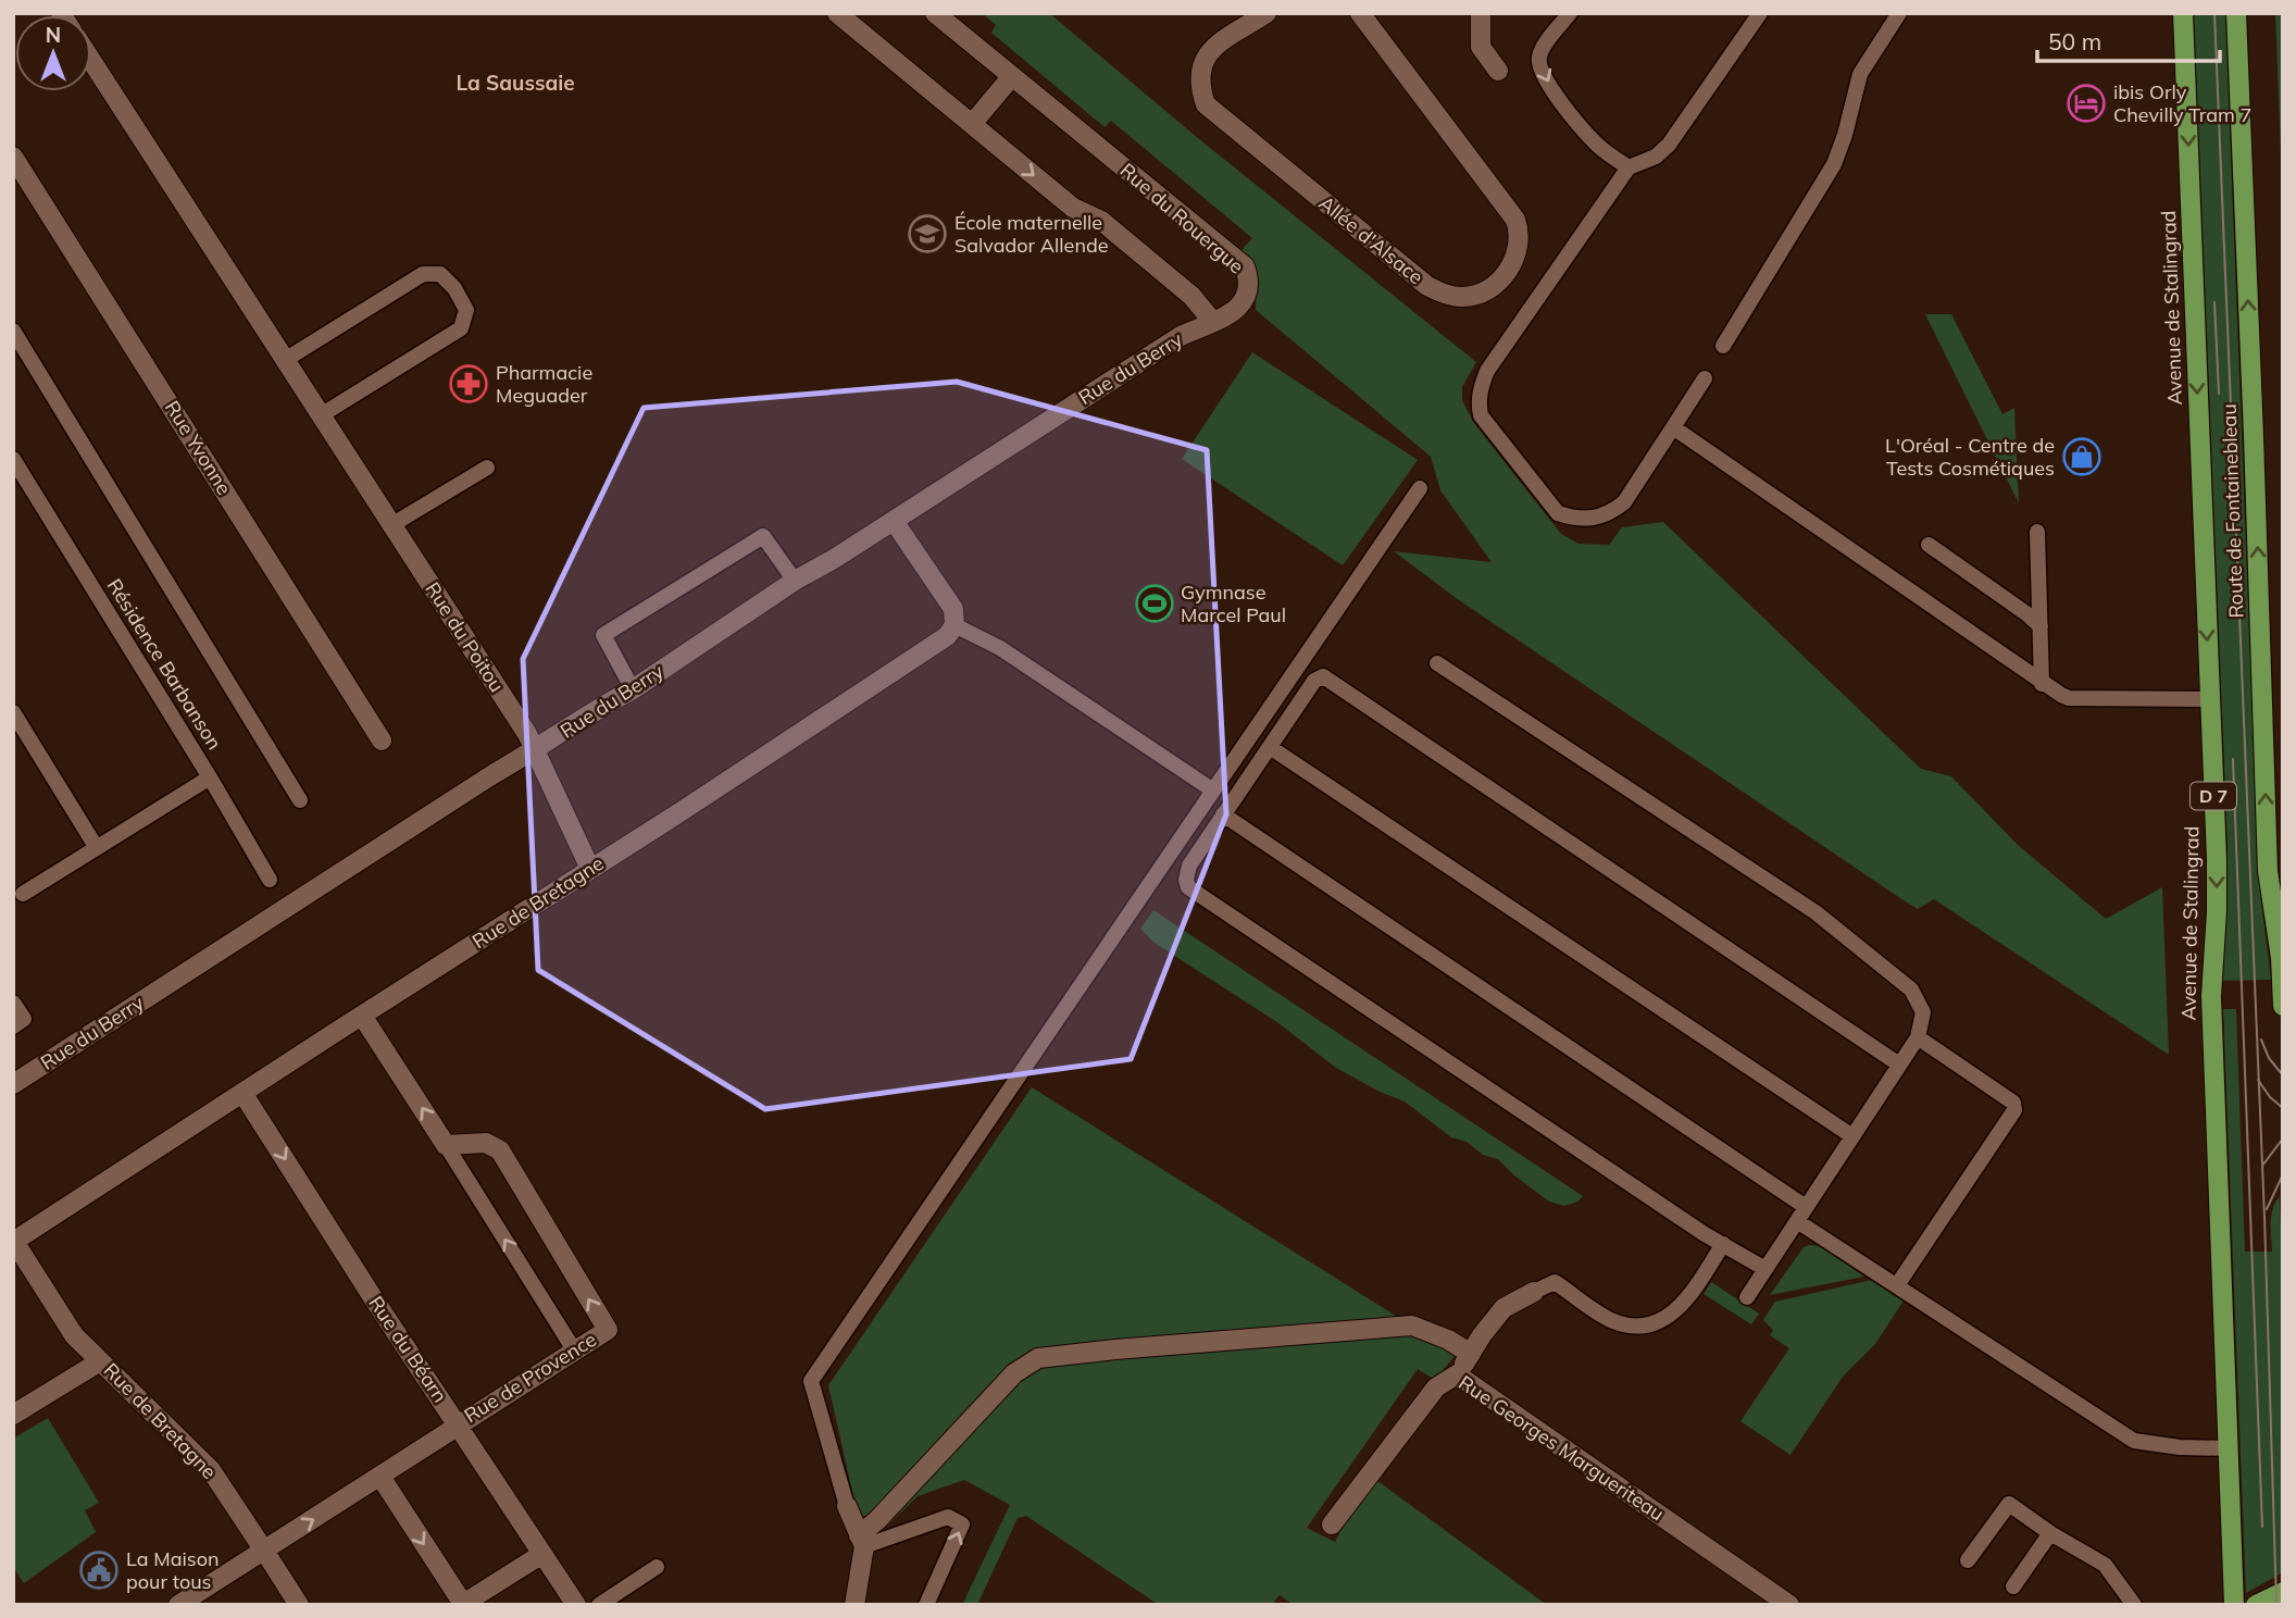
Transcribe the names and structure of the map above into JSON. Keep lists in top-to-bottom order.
{
  "streets": {
    "main road": ["Avenue de Stalingrad", "Route de Fontainebleau", "D 7"],
    "street": [
      "Rue du Rouergue",
      "Allée d'Alsace",
      "Rue du Berry",
      "Rue Yvonne",
      "Rue du Poitou",
      "Rue de Bretagne",
      "Rue du Béarn",
      "Rue de Provence",
      "Rue Georges Margueriteau"
    ],
    "lane": ["Résidence Barbanson"]
  },
  "crossings": [
    ["Rue du Rouergue", "Rue du Berry"],
    ["Rue du Berry", "Rue du Poitou"],
    ["Rue du Poitou", "Rue de Bretagne"],
    ["Rue de Bretagne", "Rue du Béarn"],
    ["Rue de Bretagne", "Rue de Provence"],
    ["Rue du Béarn", "Rue de Provence"]
  ],
  "one_way": ["Avenue de Stalingrad", "Route de Fontainebleau"],
  "districts": ["La Saussaie"],
  "places": {
    "hotel": ["ibis Orly Chevilly Tram 7"],
    "school or university": ["École maternelle Salvador Allende"],
    "pharmacy": ["Pharmacie Meguader"],
    "shop": ["L'Oréal - Centre de Tests Cosmétiques"],
    "sports": ["Gymnase Marcel Paul"],
    "public building": ["La Maison pour tous"]
  },
  "scale_bar": "50 m",
  "north": "top"
}
